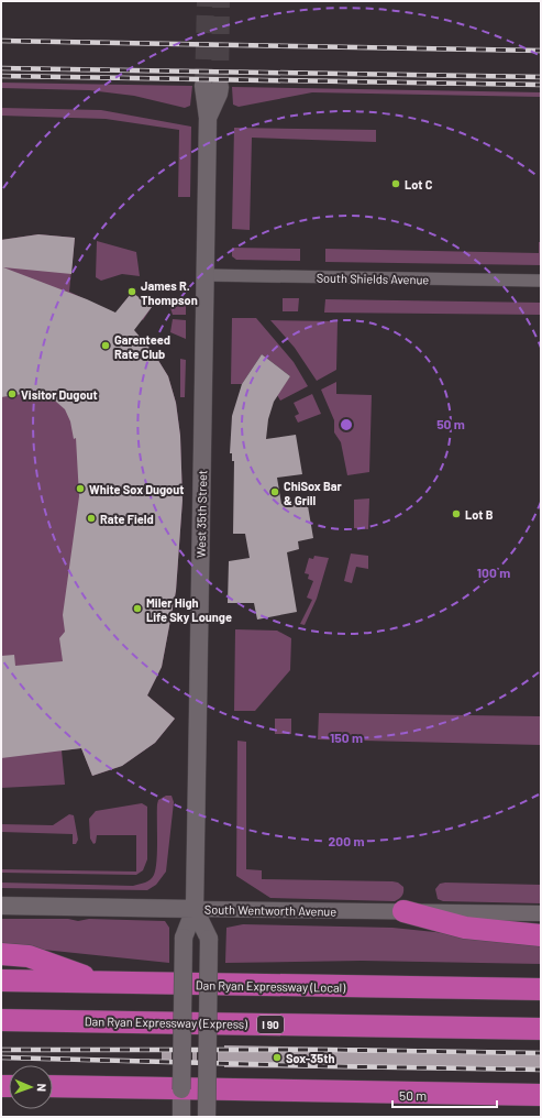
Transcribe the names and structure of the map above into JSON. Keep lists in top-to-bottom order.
{
  "streets": {
    "highway": ["Dan Ryan Expressway (Local)", "Dan Ryan Expressway (Express)", "I 90"],
    "main road": ["West 35th Street", "South Wentworth Avenue"],
    "street": ["South Shields Avenue"]
  },
  "crossings": [
    ["South Shields Avenue", "West 35th Street"],
    ["West 35th Street", "South Wentworth Avenue"]
  ],
  "places": [
    "Lot C",
    "James R. Thompson",
    "Garenteed Rate Club",
    "Visitor Dugout",
    "White Sox Dugout",
    "ChiSox Bar & Grill",
    "Lot B",
    "Rate Field",
    "Miler High Life Sky Lounge",
    "Sox-35th"
  ],
  "scale_bar": "50 m",
  "north": "right",
  "rings": [
    "50 m",
    "100 m",
    "150 m",
    "200 m"
  ]
}
